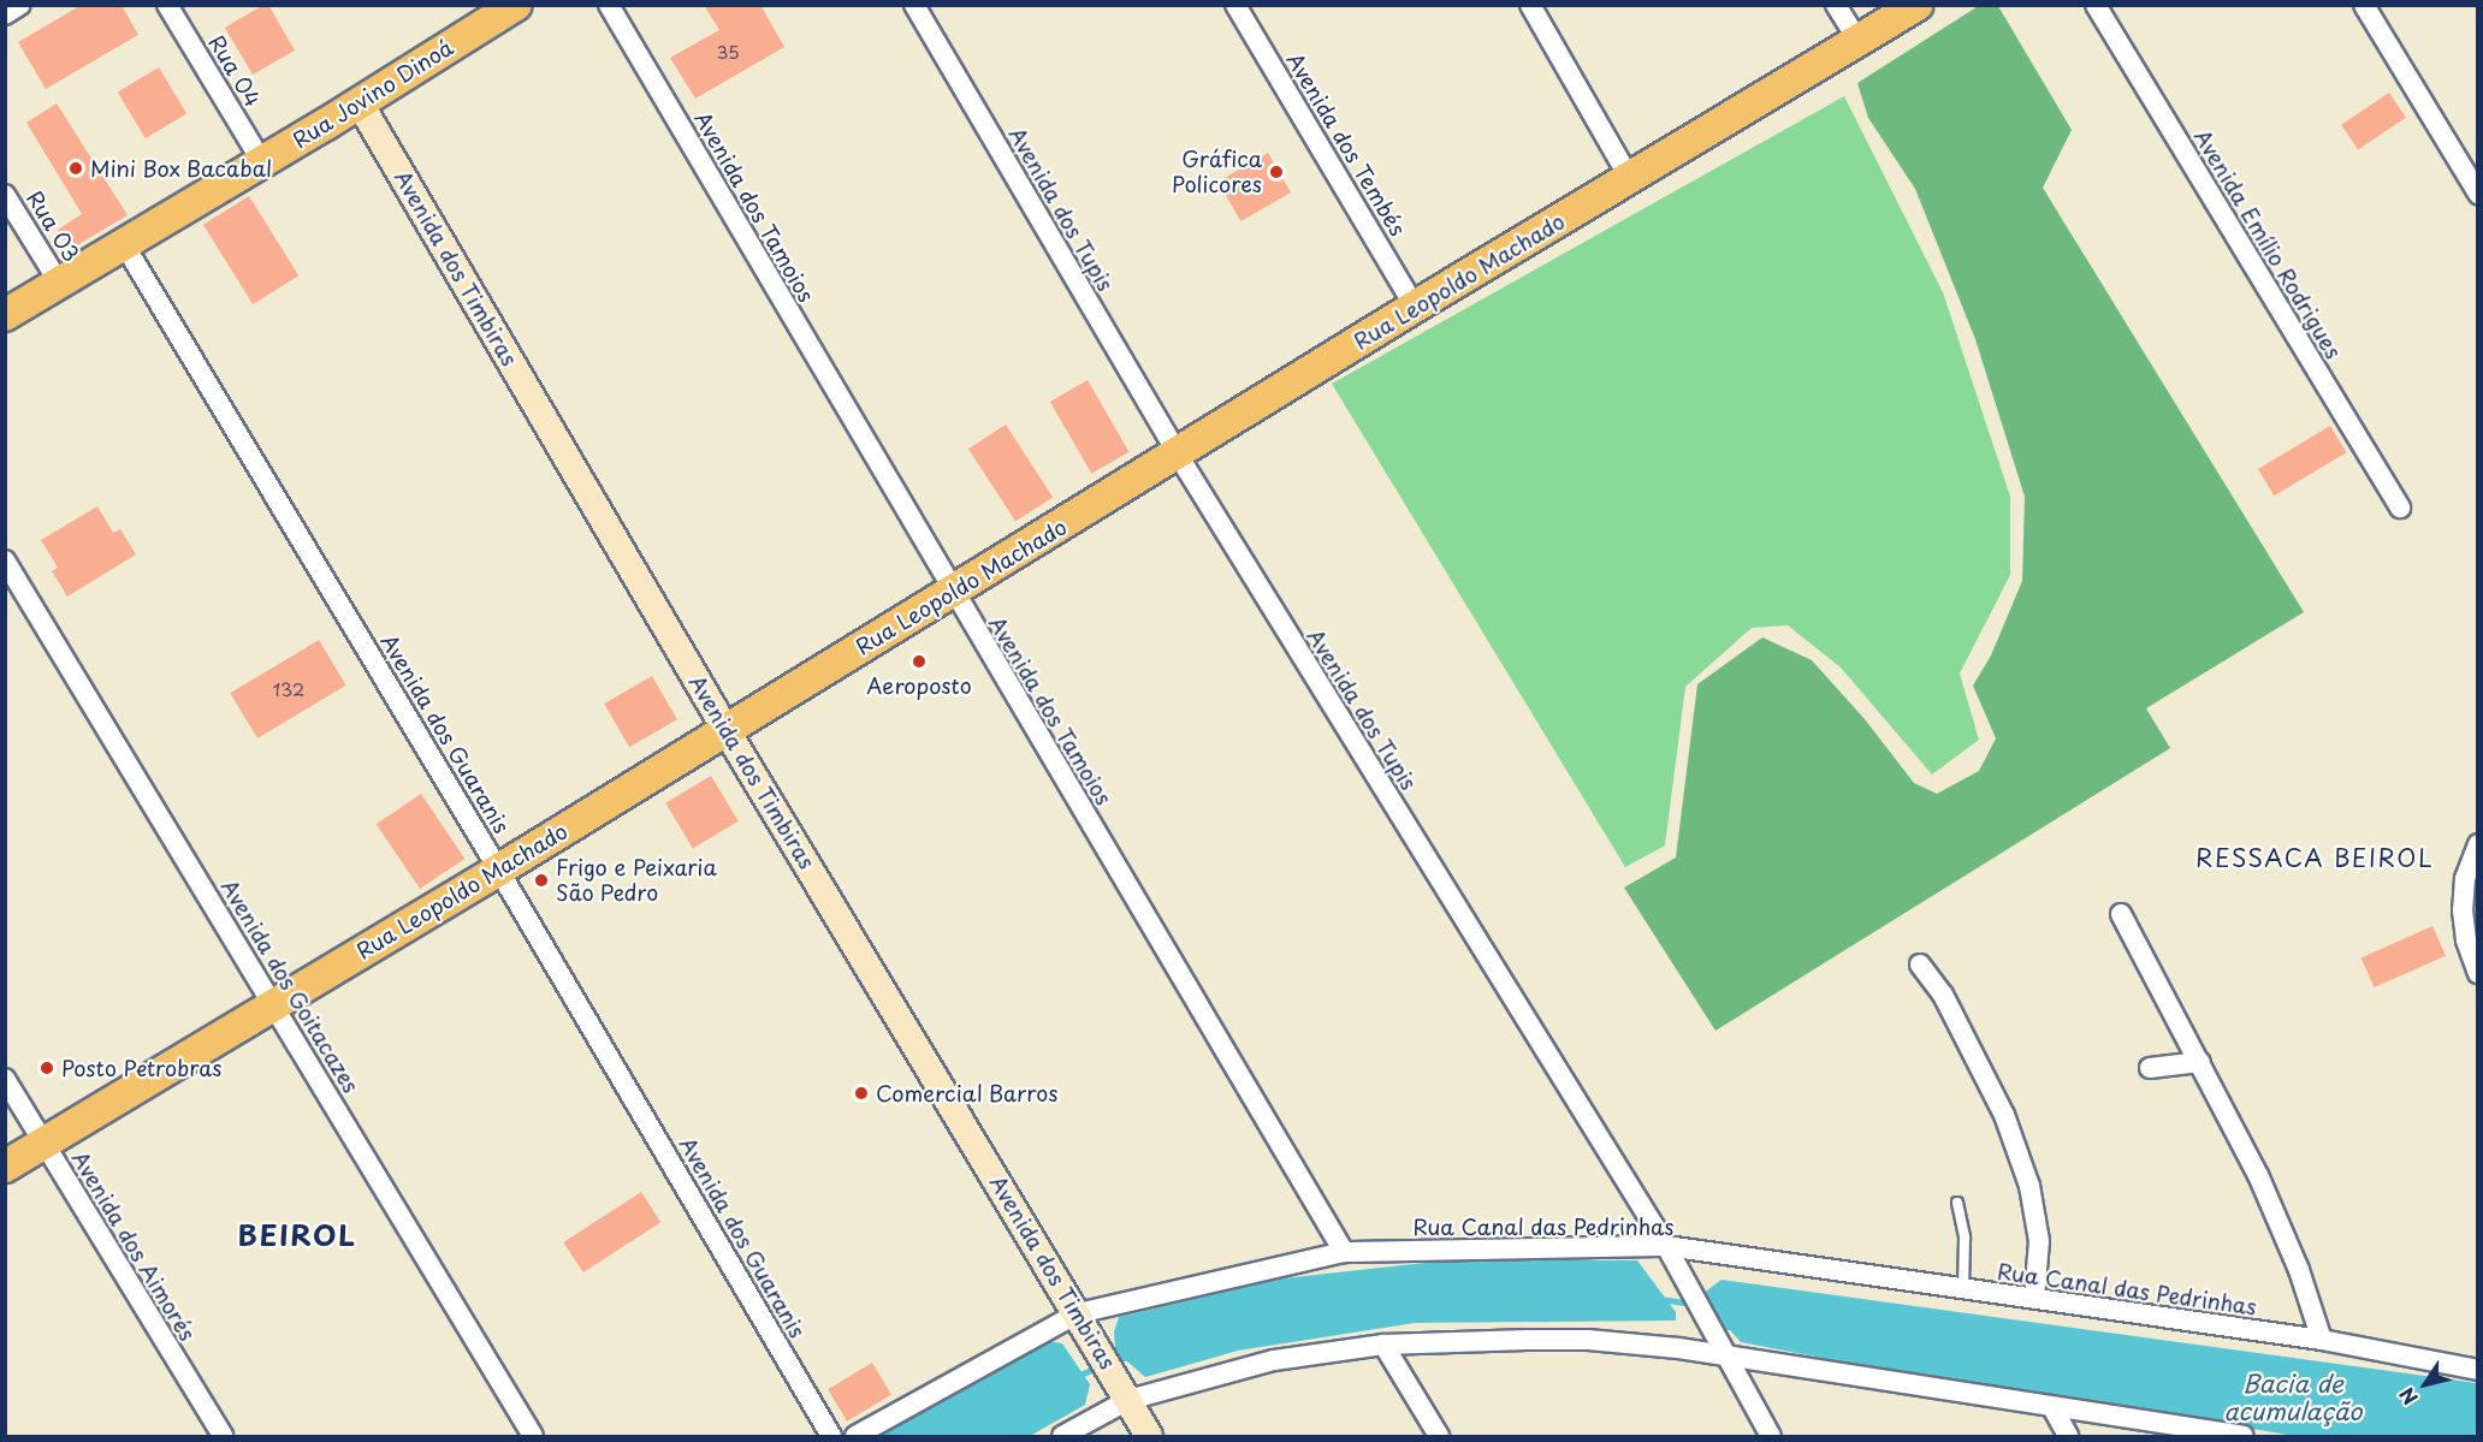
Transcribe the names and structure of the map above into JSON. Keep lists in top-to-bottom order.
{
  "streets": {
    "main road": ["Rua Jovino Dinoá", "Rua Leopoldo Machado"],
    "street": [
      "Rua 04",
      "Avenida dos Tembés",
      "Avenida dos Tamoios",
      "Avenida dos Tupis",
      "Rua 03",
      "Avenida Emílio Rodrigues",
      "Avenida dos Timbiras",
      "Avenida dos Guaranis",
      "Avenida dos Goitacazes",
      "Rua Canal das Pedrinhas",
      "Avenida dos Aimorés"
    ]
  },
  "crossings": [
    ["Rua 04", "Rua Jovino Dinoá"],
    ["Rua Jovino Dinoá", "Rua 03"],
    ["Rua Jovino Dinoá", "Avenida dos Timbiras"],
    ["Rua Jovino Dinoá", "Avenida dos Guaranis"],
    ["Avenida dos Tembés", "Rua Leopoldo Machado"],
    ["Avenida dos Tamoios", "Rua Leopoldo Machado"],
    ["Avenida dos Tamoios", "Rua Canal das Pedrinhas"],
    ["Avenida dos Tupis", "Rua Leopoldo Machado"],
    ["Avenida dos Tupis", "Rua Canal das Pedrinhas"],
    ["Avenida dos Timbiras", "Rua Leopoldo Machado"],
    ["Avenida dos Timbiras", "Rua Canal das Pedrinhas"],
    ["Rua Leopoldo Machado", "Avenida dos Guaranis"],
    ["Rua Leopoldo Machado", "Avenida dos Goitacazes"],
    ["Rua Leopoldo Machado", "Avenida dos Aimorés"]
  ],
  "districts": ["RESSACA BEIROL", "BEIROL"],
  "water": ["Bacia de acumulação"],
  "places": [
    "Mini Box Bacabal",
    "Gráfica Policores",
    "Aeroposto",
    "Frigo e Peixaria São Pedro",
    "Posto Petrobras",
    "Comercial Barros"
  ],
  "house_numbers": ["35", "132"],
  "north": "bottom left"
}
